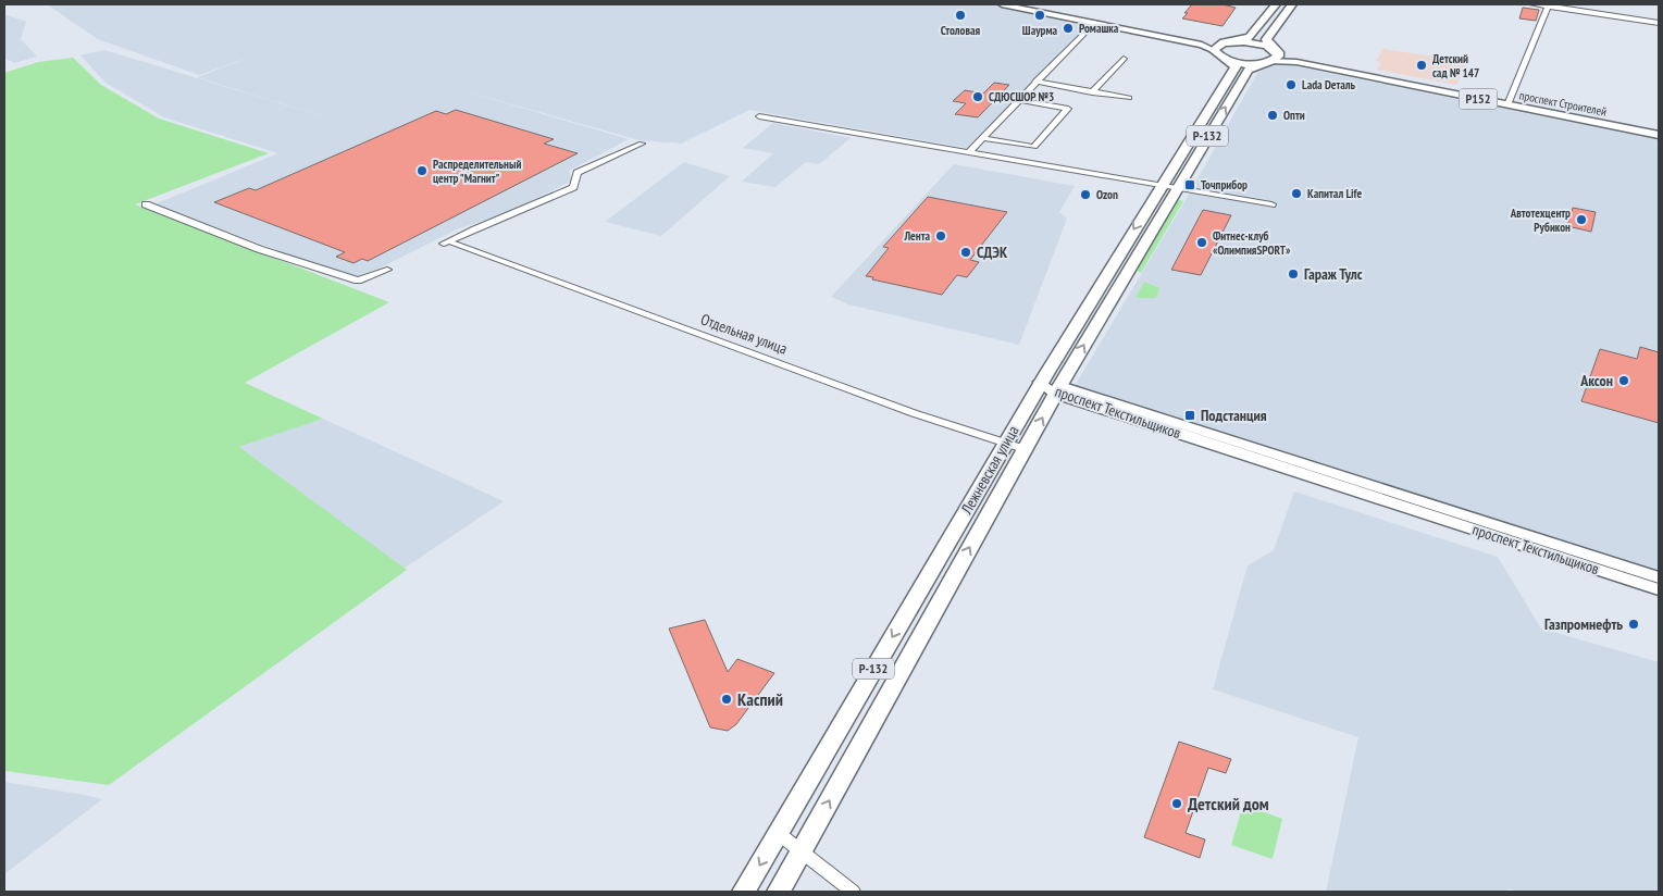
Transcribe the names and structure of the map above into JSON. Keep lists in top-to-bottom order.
{
  "streets": {
    "highway": ["Р-132", "Лежневская улица"],
    "main road": ["Р152", "проспект Строителей", "проспект Текстильщиков"],
    "street": ["Отдельная улица"]
  },
  "crossings": [
    ["проспект Строителей", "Лежневская улица"],
    ["Отдельная улица", "Лежневская улица"],
    ["проспект Текстильщиков", "Лежневская улица"]
  ],
  "places": {
    "other": [
      "Столовая",
      "Шаурма",
      "Ромашка",
      "Детский сад № 147",
      "Lada Dеталь",
      "СДЮСШОР №3",
      "Опти",
      "Распределительный центр \"Магнит\"",
      "Капитал Life",
      "Ozon",
      "Автотехцентр Рубикон",
      "Лента",
      "Фитнес-клуб «ОлимпияSPORT»",
      "СДЭК",
      "Гараж Тулс",
      "Аксон",
      "Газпромнефть",
      "Каспий",
      "Детский дом"
    ],
    "transit": ["Точприбор", "Подстанция"]
  }
}
